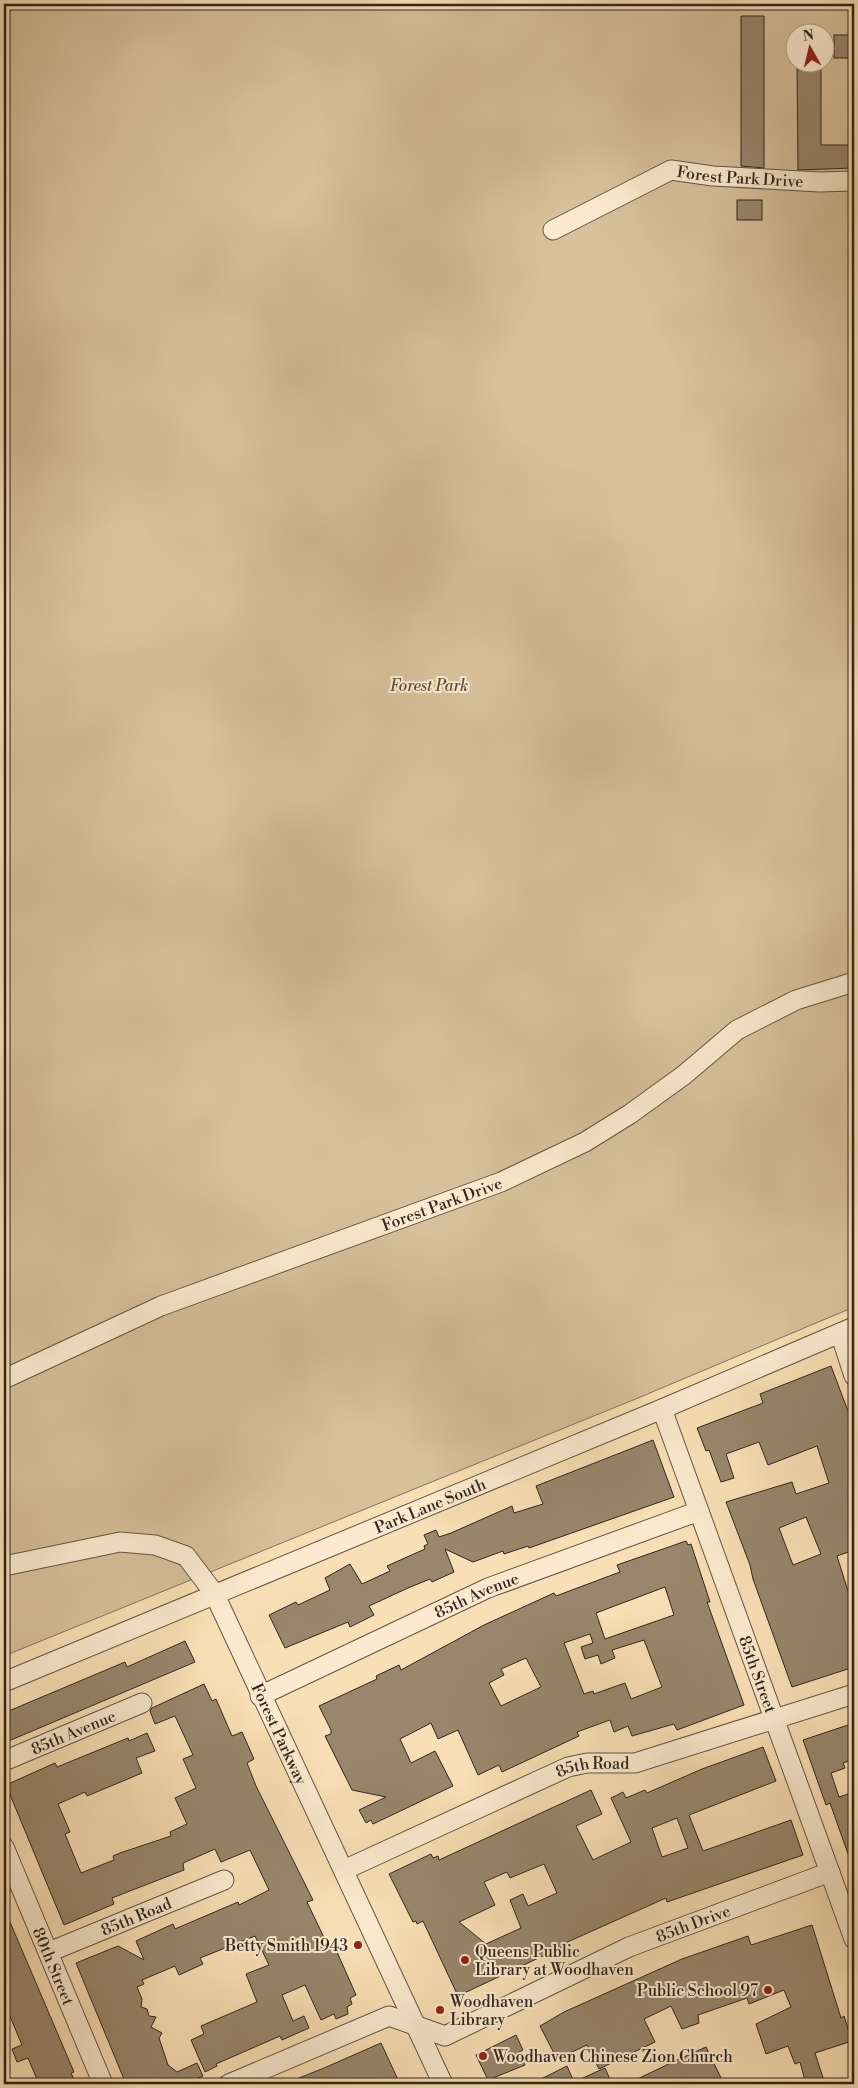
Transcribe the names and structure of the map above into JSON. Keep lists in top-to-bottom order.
{
  "streets": {
    "street": [
      "Forest Park Drive",
      "Park Lane South",
      "85th Avenue",
      "85th Street",
      "Forest Parkway",
      "85th Road",
      "85th Drive",
      "80th Street"
    ]
  },
  "crossings": [
    ["Park Lane South", "85th Street"],
    ["Park Lane South", "Forest Parkway"],
    ["85th Avenue", "85th Street"],
    ["85th Avenue", "Forest Parkway"],
    ["85th Street", "85th Road"],
    ["85th Street", "85th Drive"],
    ["Forest Parkway", "85th Road"],
    ["Forest Parkway", "85th Drive"],
    ["85th Road", "80th Street"]
  ],
  "parks": ["Forest Park"],
  "places": [
    "Betty Smith 1943",
    "Queens Public Library at Woodhaven",
    "Public School 97",
    "Woodhaven Library",
    "Woodhaven Chinese Zion Church"
  ],
  "north": "top"
}
